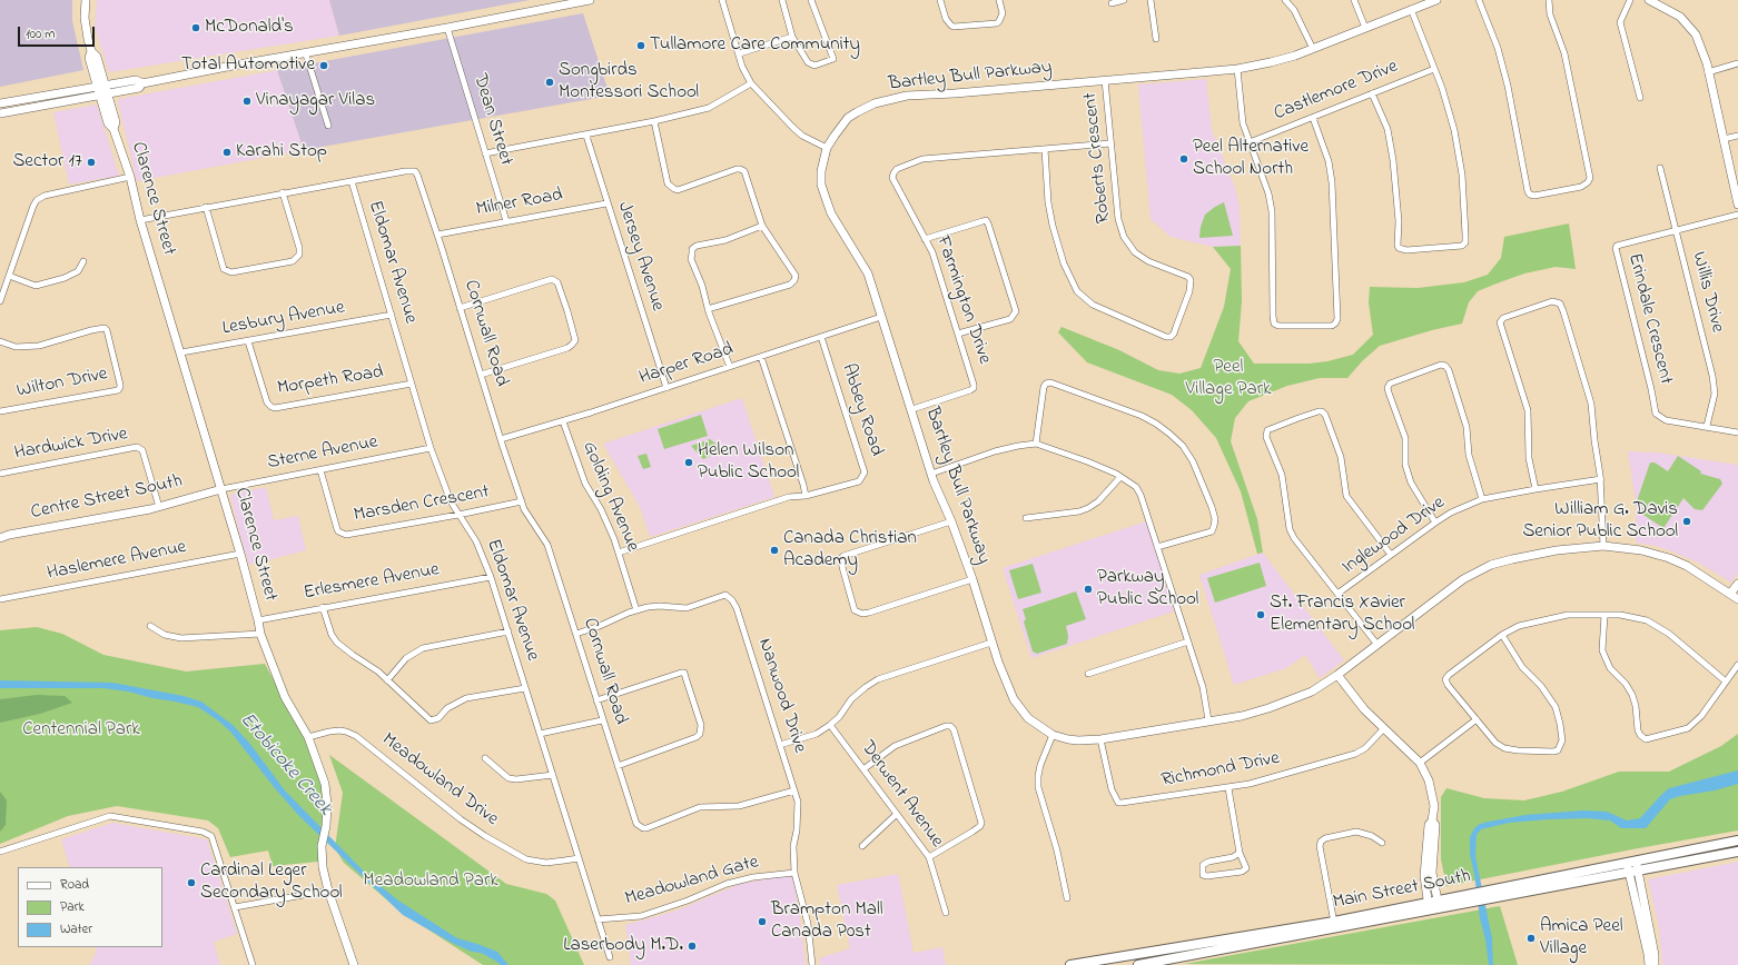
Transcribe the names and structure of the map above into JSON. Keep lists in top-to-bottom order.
{
  "streets": {
    "main road": ["Main Street South"],
    "street": [
      "Bartley Bull Parkway",
      "Castlemore Drive",
      "Dean Street",
      "Roberts Crescent",
      "Clarence Street",
      "Milner Road",
      "Jersey Avenue",
      "Eldomar Avenue",
      "Willis Drive",
      "Farmington Drive",
      "Lesbury Avenue",
      "Erindale Crescent",
      "Cornwall Road",
      "Harper Road",
      "Morpeth Road",
      "Wilton Drive",
      "Abbey Road",
      "Hardwick Drive",
      "Sterne Avenue",
      "Golding Avenue",
      "Centre Street South",
      "Marsden Crescent",
      "Inglewood Drive",
      "Haslemere Avenue",
      "Erlesmere Avenue",
      "Nanwood Drive",
      "Richmond Drive",
      "Meadowland Drive",
      "Derwent Avenue",
      "Meadowland Gate"
    ]
  },
  "crossings": [
    ["Bartley Bull Parkway", "Roberts Crescent"],
    ["Bartley Bull Parkway", "Farmington Drive"],
    ["Bartley Bull Parkway", "Harper Road"],
    ["Bartley Bull Parkway", "Richmond Drive"],
    ["Dean Street", "Milner Road"],
    ["Roberts Crescent", "Farmington Drive"],
    ["Clarence Street", "Lesbury Avenue"],
    ["Clarence Street", "Cornwall Road"],
    ["Clarence Street", "Sterne Avenue"],
    ["Clarence Street", "Centre Street South"],
    ["Clarence Street", "Haslemere Avenue"],
    ["Clarence Street", "Erlesmere Avenue"],
    ["Clarence Street", "Meadowland Drive"],
    ["Milner Road", "Jersey Avenue"],
    ["Milner Road", "Cornwall Road"],
    ["Jersey Avenue", "Harper Road"],
    ["Eldomar Avenue", "Lesbury Avenue"],
    ["Eldomar Avenue", "Cornwall Road"],
    ["Eldomar Avenue", "Morpeth Road"],
    ["Eldomar Avenue", "Sterne Avenue"],
    ["Eldomar Avenue", "Marsden Crescent"],
    ["Eldomar Avenue", "Erlesmere Avenue"],
    ["Eldomar Avenue", "Meadowland Drive"],
    ["Eldomar Avenue", "Meadowland Gate"],
    ["Willis Drive", "Erindale Crescent"],
    ["Lesbury Avenue", "Morpeth Road"],
    ["Cornwall Road", "Harper Road"],
    ["Cornwall Road", "Marsden Crescent"],
    ["Cornwall Road", "Nanwood Drive"],
    ["Harper Road", "Abbey Road"],
    ["Harper Road", "Golding Avenue"],
    ["Abbey Road", "Golding Avenue"],
    ["Hardwick Drive", "Centre Street South"],
    ["Sterne Avenue", "Centre Street South"],
    ["Sterne Avenue", "Marsden Crescent"],
    ["Golding Avenue", "Nanwood Drive"],
    ["Nanwood Drive", "Meadowland Gate"]
  ],
  "water": ["Etobicoke Creek"],
  "parks": ["Peel Village Park", "Centennial Park", "Meadowland Park"],
  "places": [
    "McDonald's",
    "Tullamore Care Community",
    "Total Automotive",
    "Songbirds Montessori School",
    "Vinayagar Vilas",
    "Karahi Stop",
    "Peel Alternative School North",
    "Sector 17",
    "Helen Wilson Public School",
    "William G. Davis Senior Public School",
    "Canada Christian Academy",
    "Parkway Public School",
    "St. Francis Xavier Elementary School",
    "Cardinal Leger Secondary School",
    "Brampton Mall Canada P0st",
    "Amica Peel Village",
    "Laserbody M.D."
  ],
  "legend": ["Road", "Park", "Water"],
  "scale_bar": "100 m"
}
